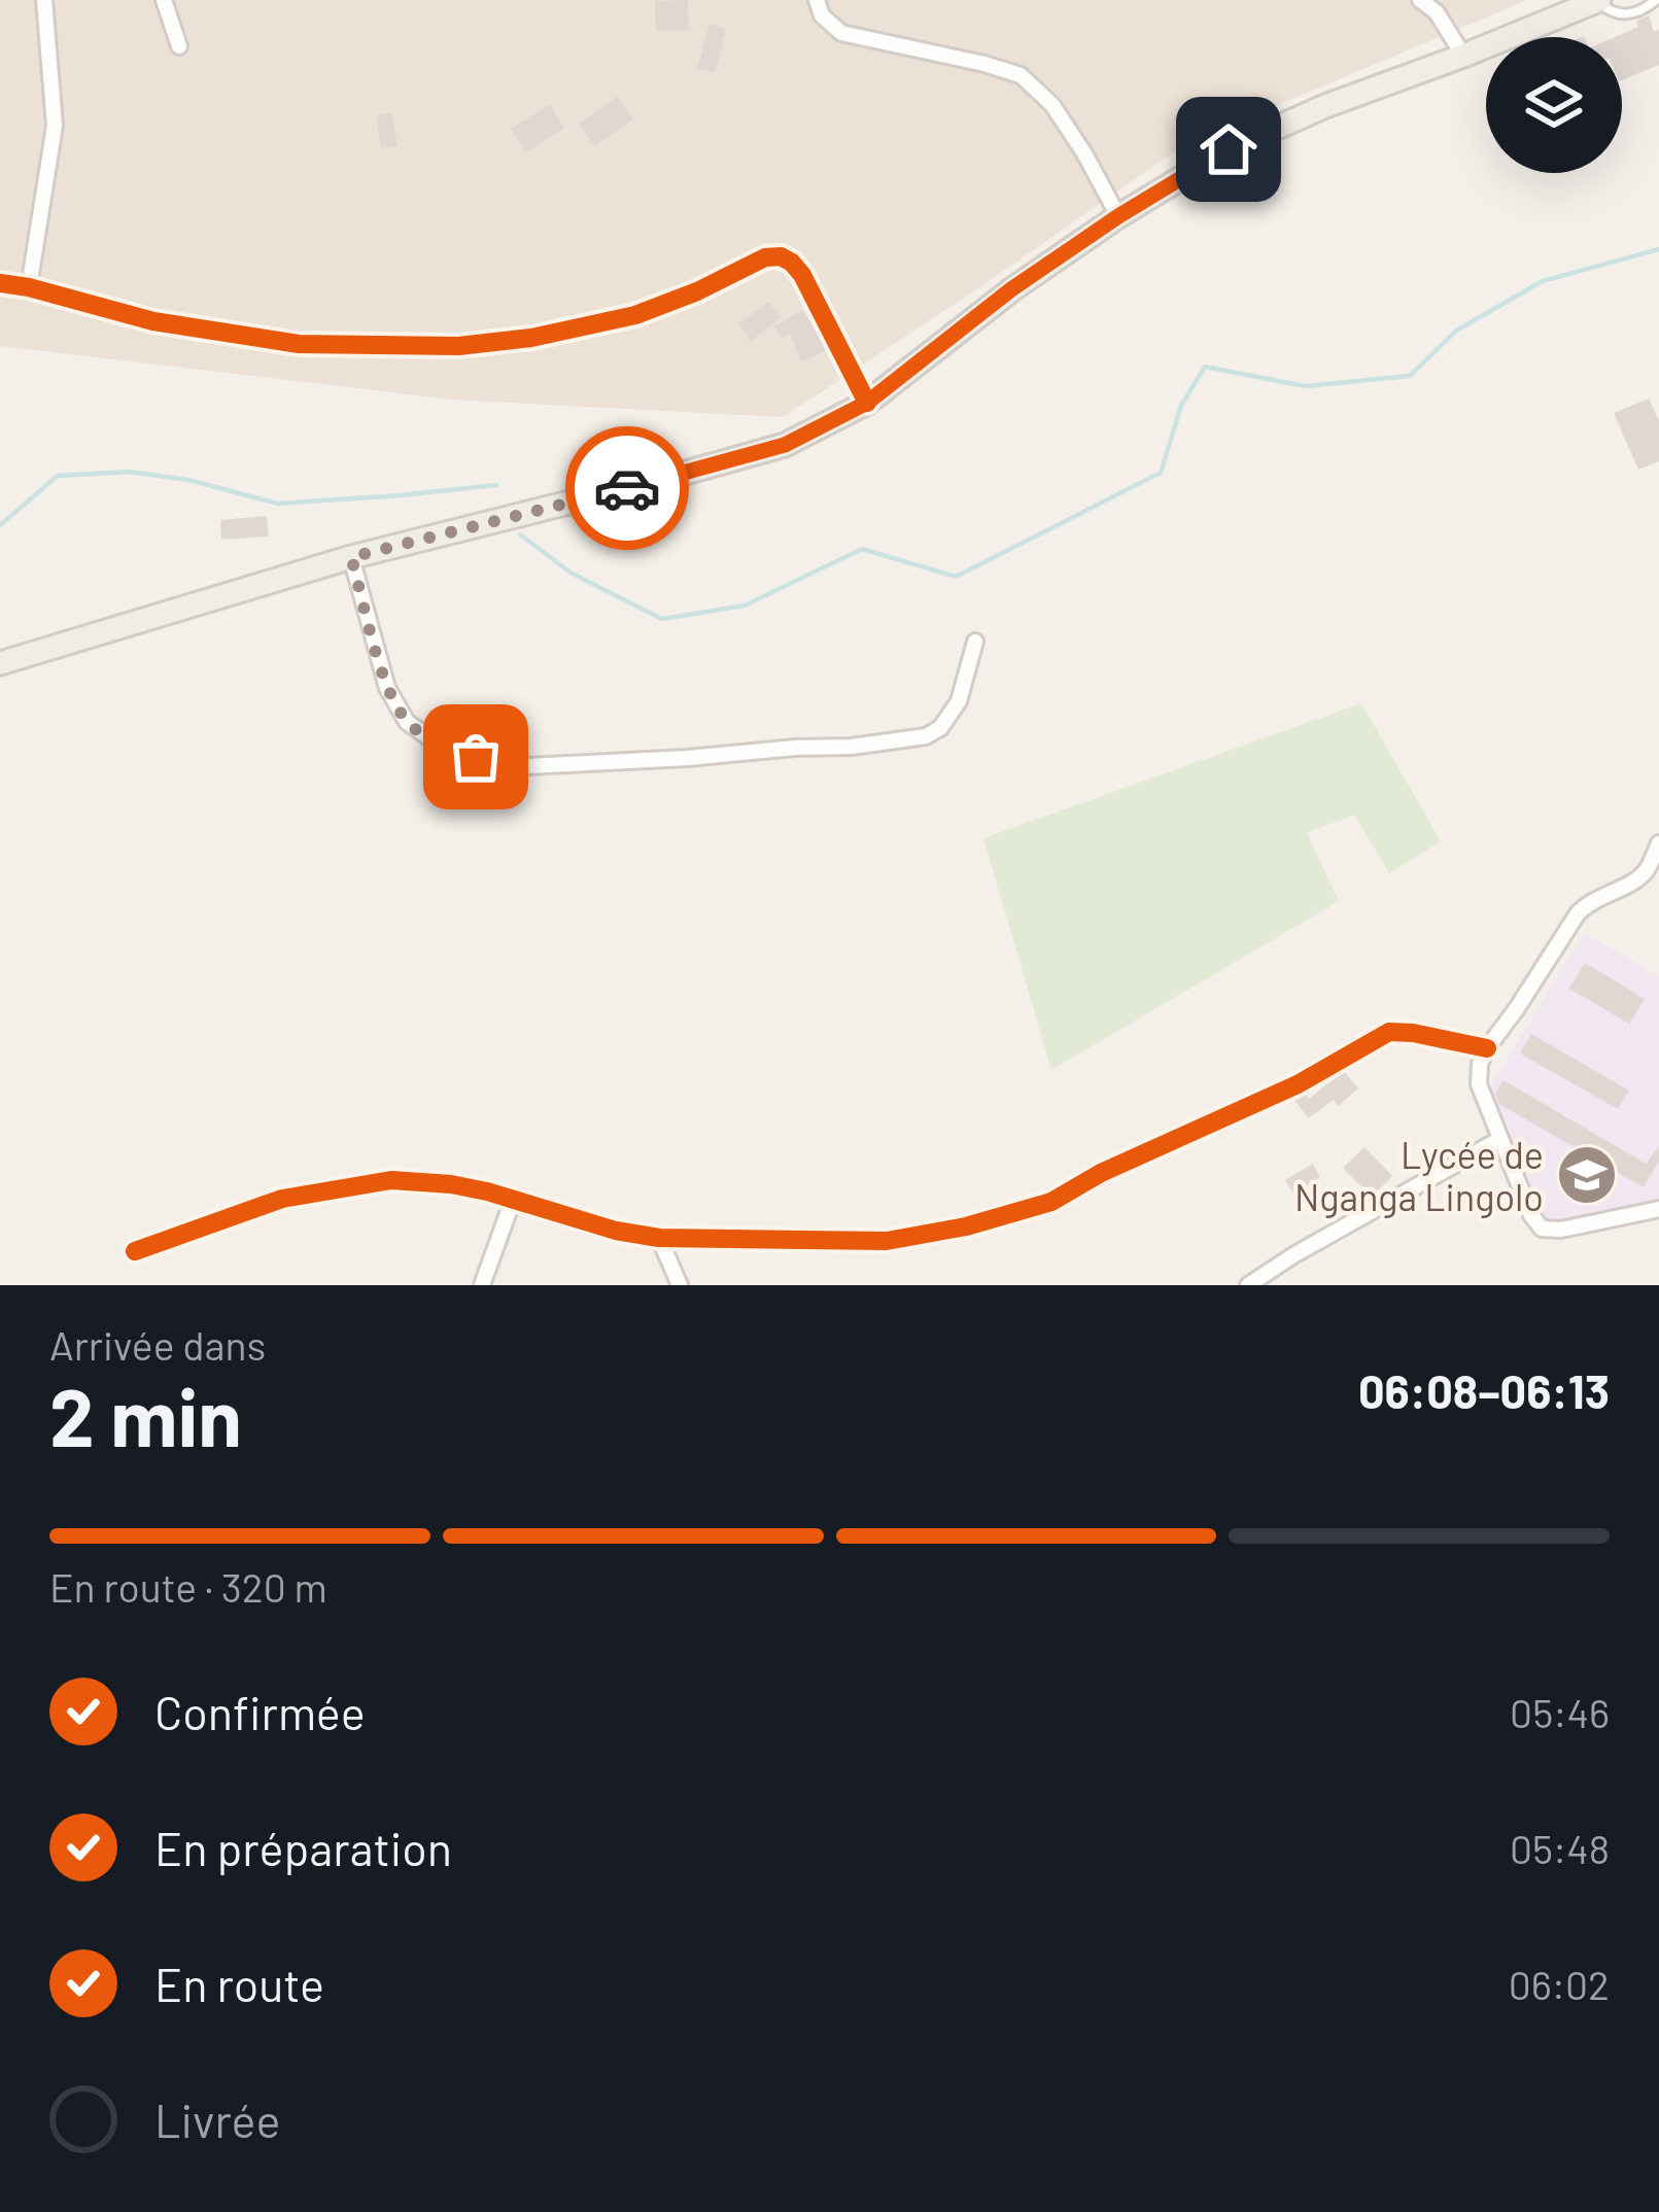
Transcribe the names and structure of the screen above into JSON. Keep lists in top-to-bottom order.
{
  "places": {
    "school or university": ["Lycée de Nganga Lingolo"]
  },
  "page": {
    "heading": ["2 min", "Arrivée dans", "06:08–06:13"],
    "bar": "En route · 320 m",
    "list": [
      ["Confirmée", "05:46"],
      ["En préparation", "05:48"],
      ["En route", "06:02"],
      "Livrée"
    ]
  }
}
